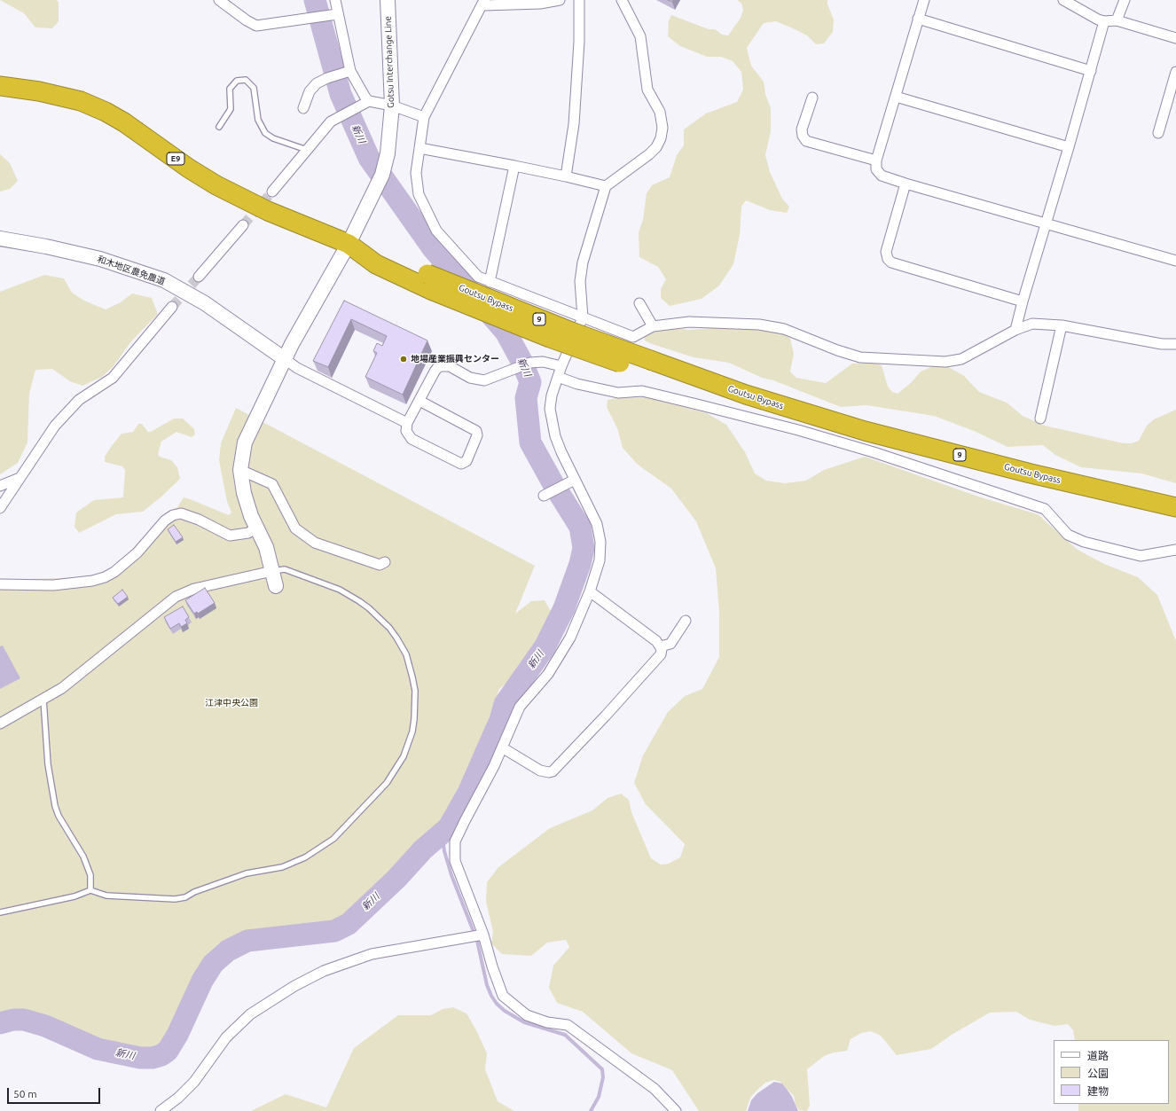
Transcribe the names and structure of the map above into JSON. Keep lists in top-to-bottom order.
{
  "streets": {
    "highway": ["E9", "Goutsu Bypass", "9"],
    "street": ["Gotsu Interchange Line", "和木地区農免農道"]
  },
  "crossings": [
    ["Gotsu Interchange Line", "E9"],
    ["Gotsu Interchange Line", "和木地区農免農道"],
    ["Gotsu Interchange Line", "Goutsu Bypass"],
    ["E9", "Goutsu Bypass"]
  ],
  "water": ["新川"],
  "parks": ["江津中央公園"],
  "places": ["地場産業振興センター"],
  "legend": ["道路", "公園", "建物"],
  "scale_bar": "50 m"
}
